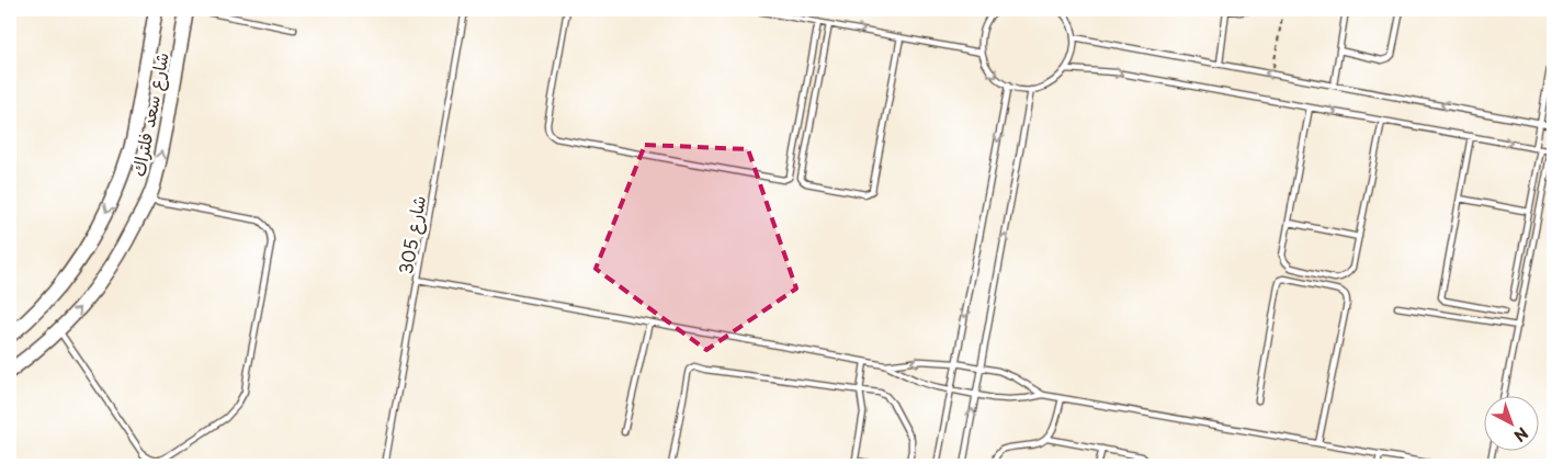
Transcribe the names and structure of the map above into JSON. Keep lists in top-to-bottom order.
{
  "streets": {
    "street": ["شارع سعد فلتراك"],
    "lane": ["شارع 305"]
  },
  "north": "bottom right"
}
